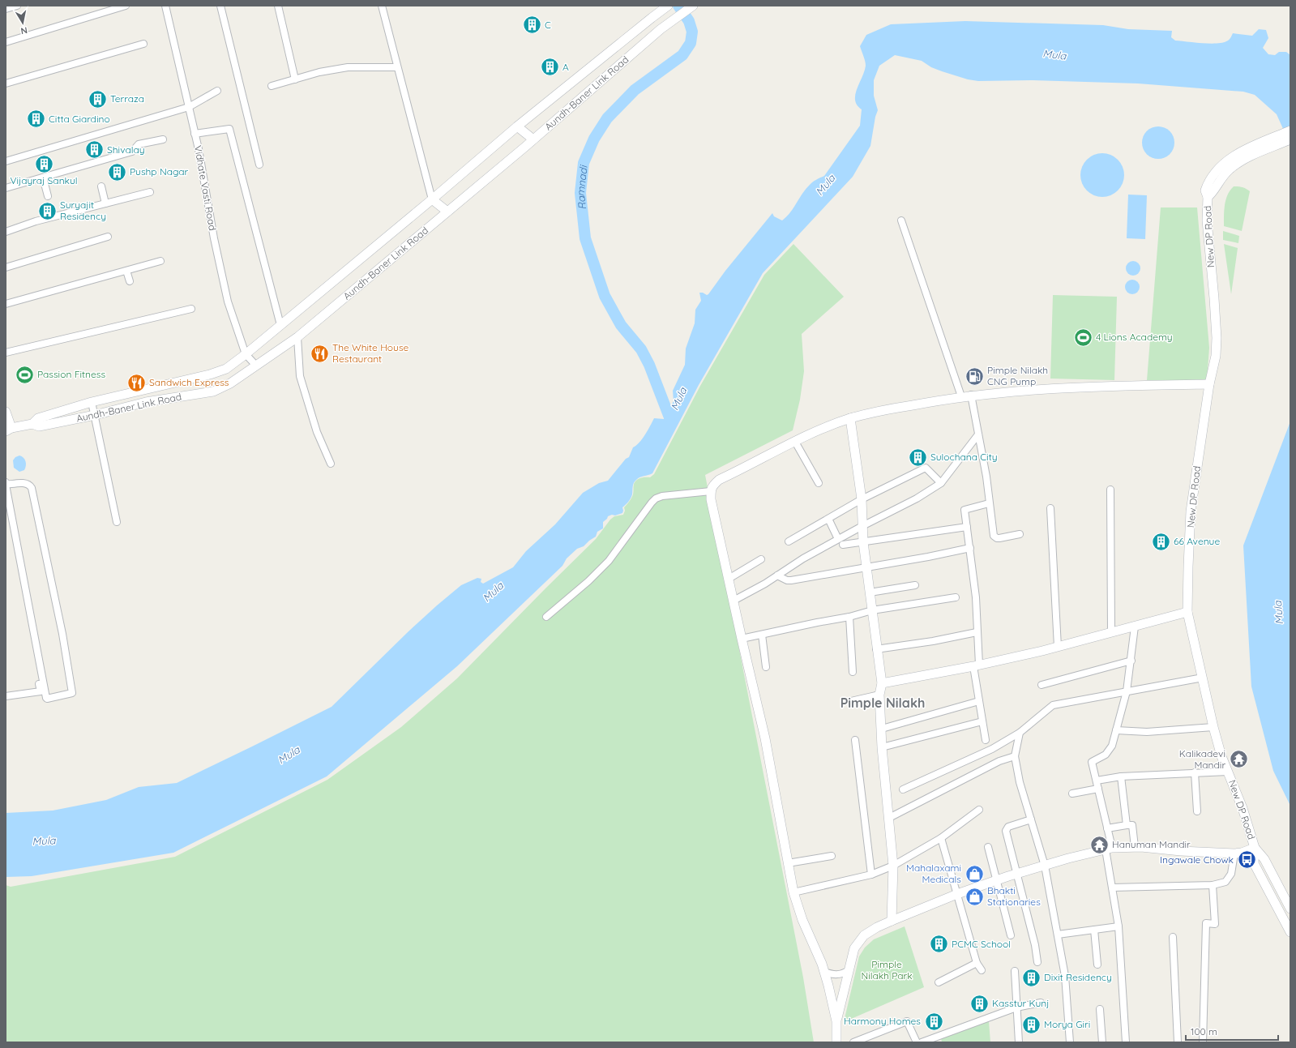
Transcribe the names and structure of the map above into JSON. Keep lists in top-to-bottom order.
{
  "streets": {
    "main road": ["Aundh-Baner Link Road", "New DP Road"],
    "street": ["Vidhate Vasti Road"]
  },
  "crossings": [
    ["Aundh-Baner Link Road", "Vidhate Vasti Road"]
  ],
  "districts": ["Pimple Nilakh"],
  "water": ["Mula", "Ramnadi"],
  "parks": ["Pimple Nilakh Park"],
  "places": {
    "building": [
      "C",
      "A",
      "Terraza",
      "Citta Giardino",
      "Shivalay",
      "Vijayraj Sankul",
      "Pushp Nagar",
      "Suryajit Residency",
      "Sulochana City",
      "66 Avenue",
      "PCMC School",
      "Dixit Residency",
      "Kasstur Kunj",
      "Harmony Homes",
      "Morya Giri"
    ],
    "sports": ["4 Lions Academy", "Passion Fitness"],
    "restaurant": ["The White House Restaurant", "Sandwich Express"],
    "fuel station": ["Pimple Nilakh CNG Pump"],
    "temple": ["Kalikadevi Mandir", "Hanuman Mandir"],
    "bus stop": ["Ingawale Chowk"],
    "shop": ["Mahalaxami Medicals", "Bhakti Stationaries"]
  },
  "scale_bar": "100 m",
  "north": "bottom"
}
